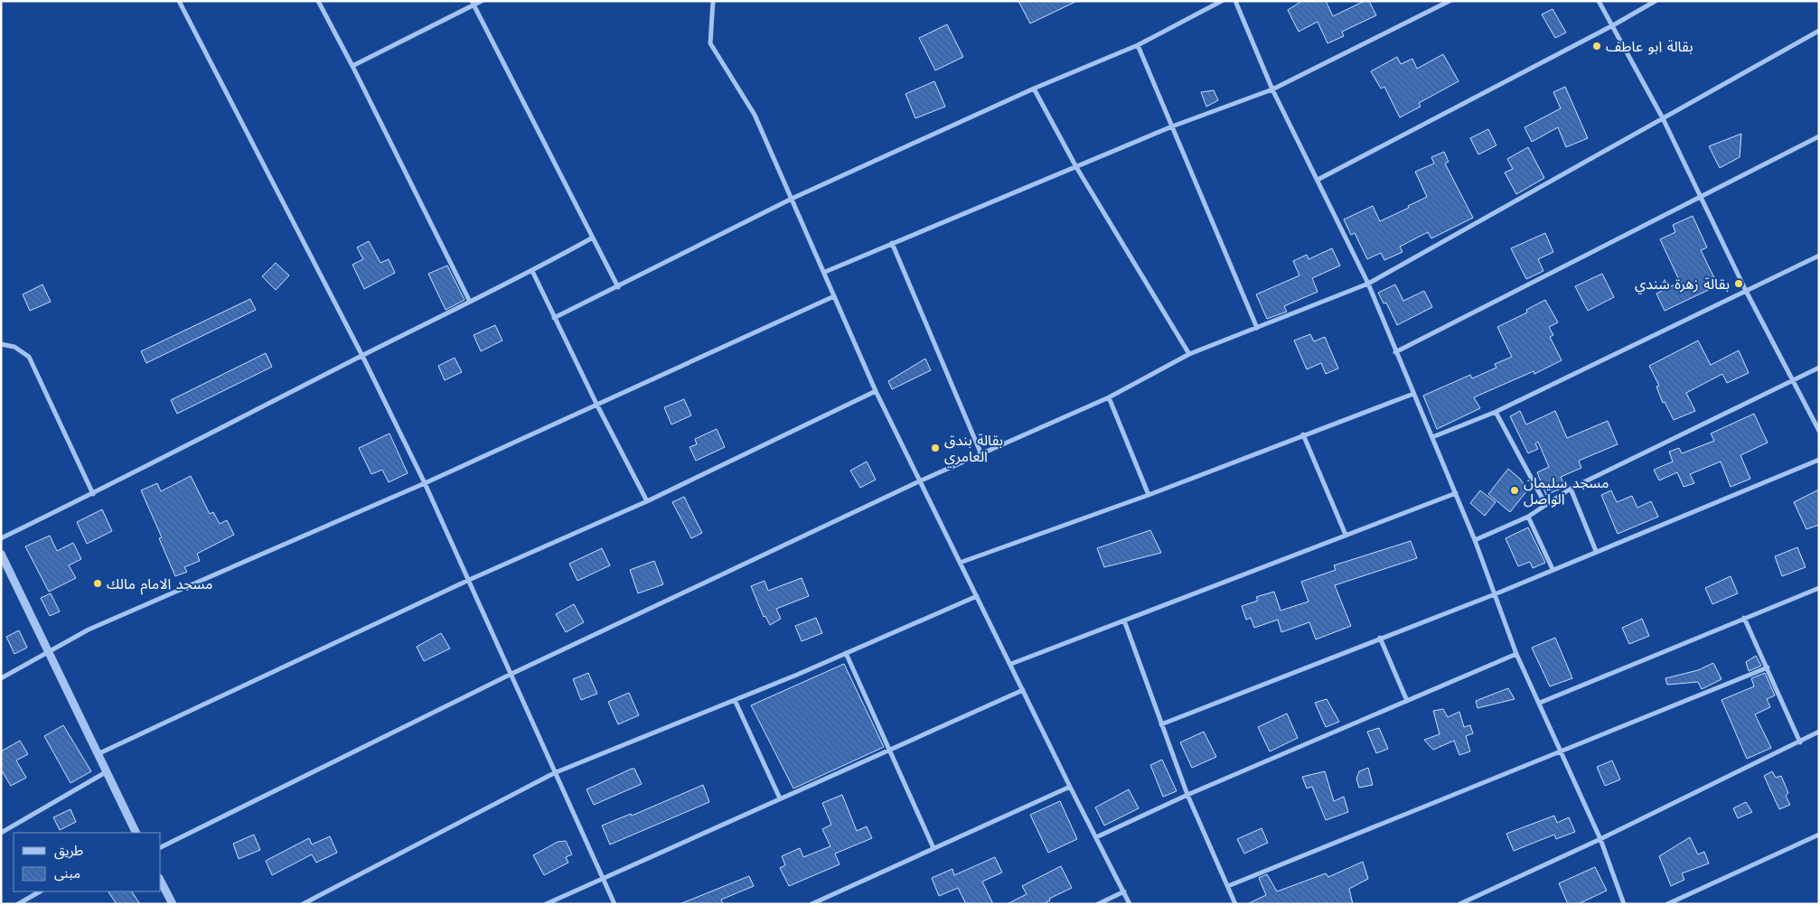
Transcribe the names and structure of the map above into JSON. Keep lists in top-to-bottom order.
{
  "places": [
    "بقالة ابو عاطف",
    "بقالة زهرة شندي",
    "بقالة بندق العامري",
    "مسجد سليمان الواصل",
    "مسجد الامام مالك"
  ],
  "legend": ["طريق", "مبنى"]
}
